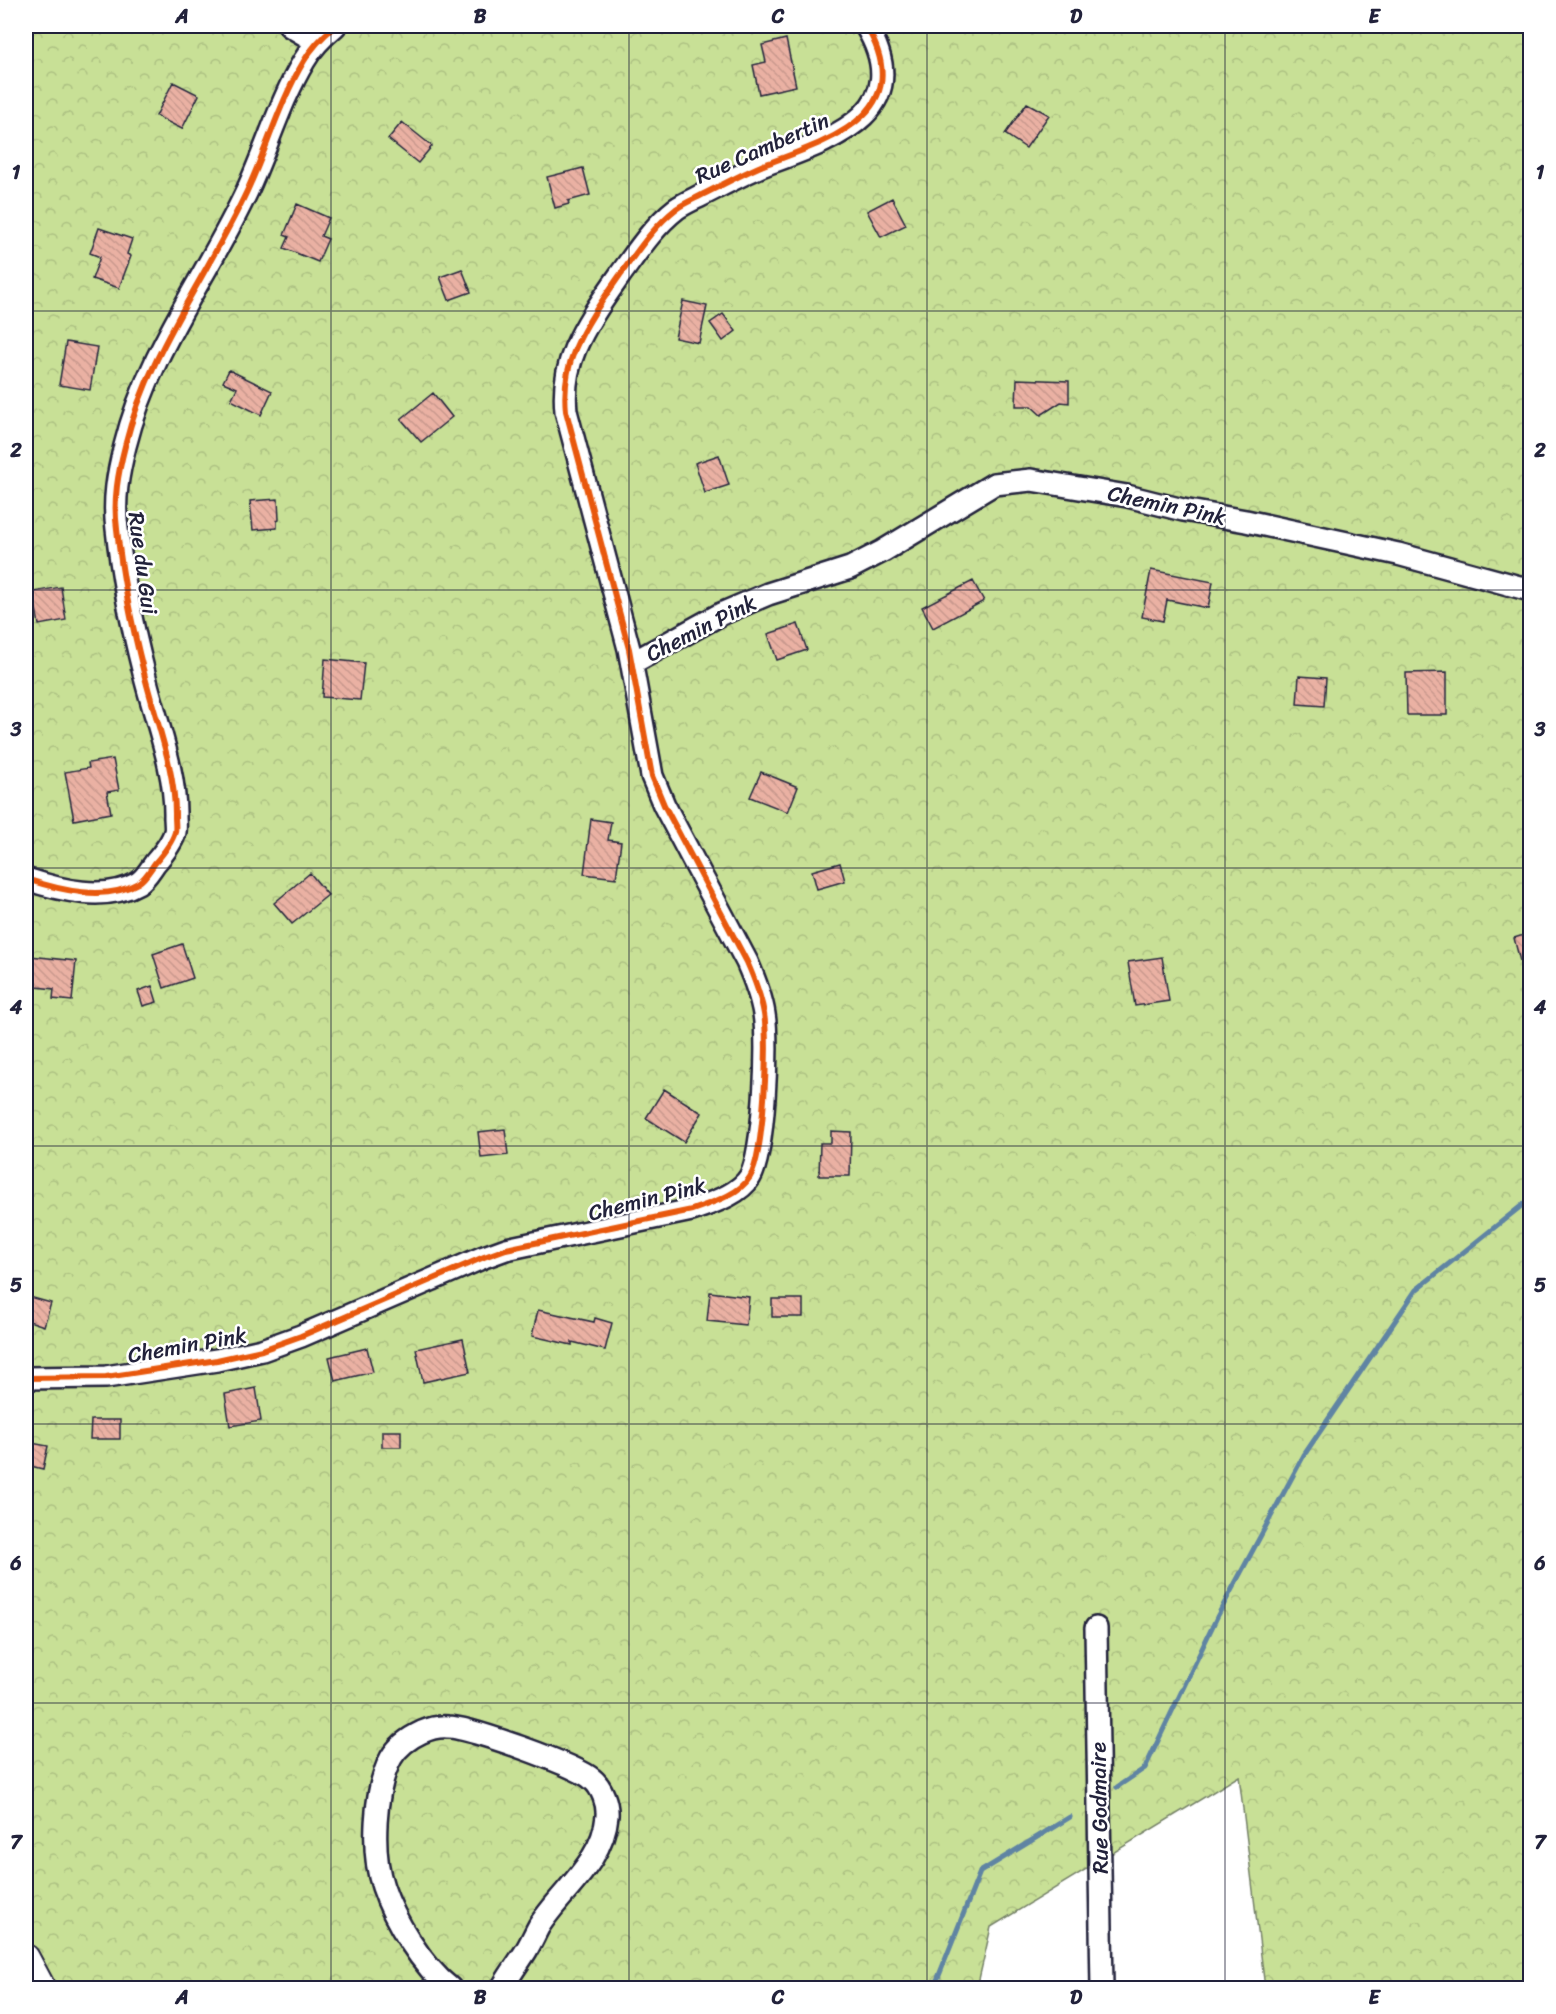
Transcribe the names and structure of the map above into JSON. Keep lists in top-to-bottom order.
{
  "streets": {
    "street": [
      "Rue Cambertin",
      "Chemin Pink",
      "Rue du Gui",
      "Rue Godmaire"
    ]
  },
  "crossings": [
    ["Rue Cambertin", "Chemin Pink"]
  ],
  "grid": {
    "columns": [
      "A",
      "B",
      "C",
      "D",
      "E"
    ],
    "rows": [
      "1",
      "2",
      "3",
      "4",
      "5",
      "6",
      "7"
    ]
  }
}
